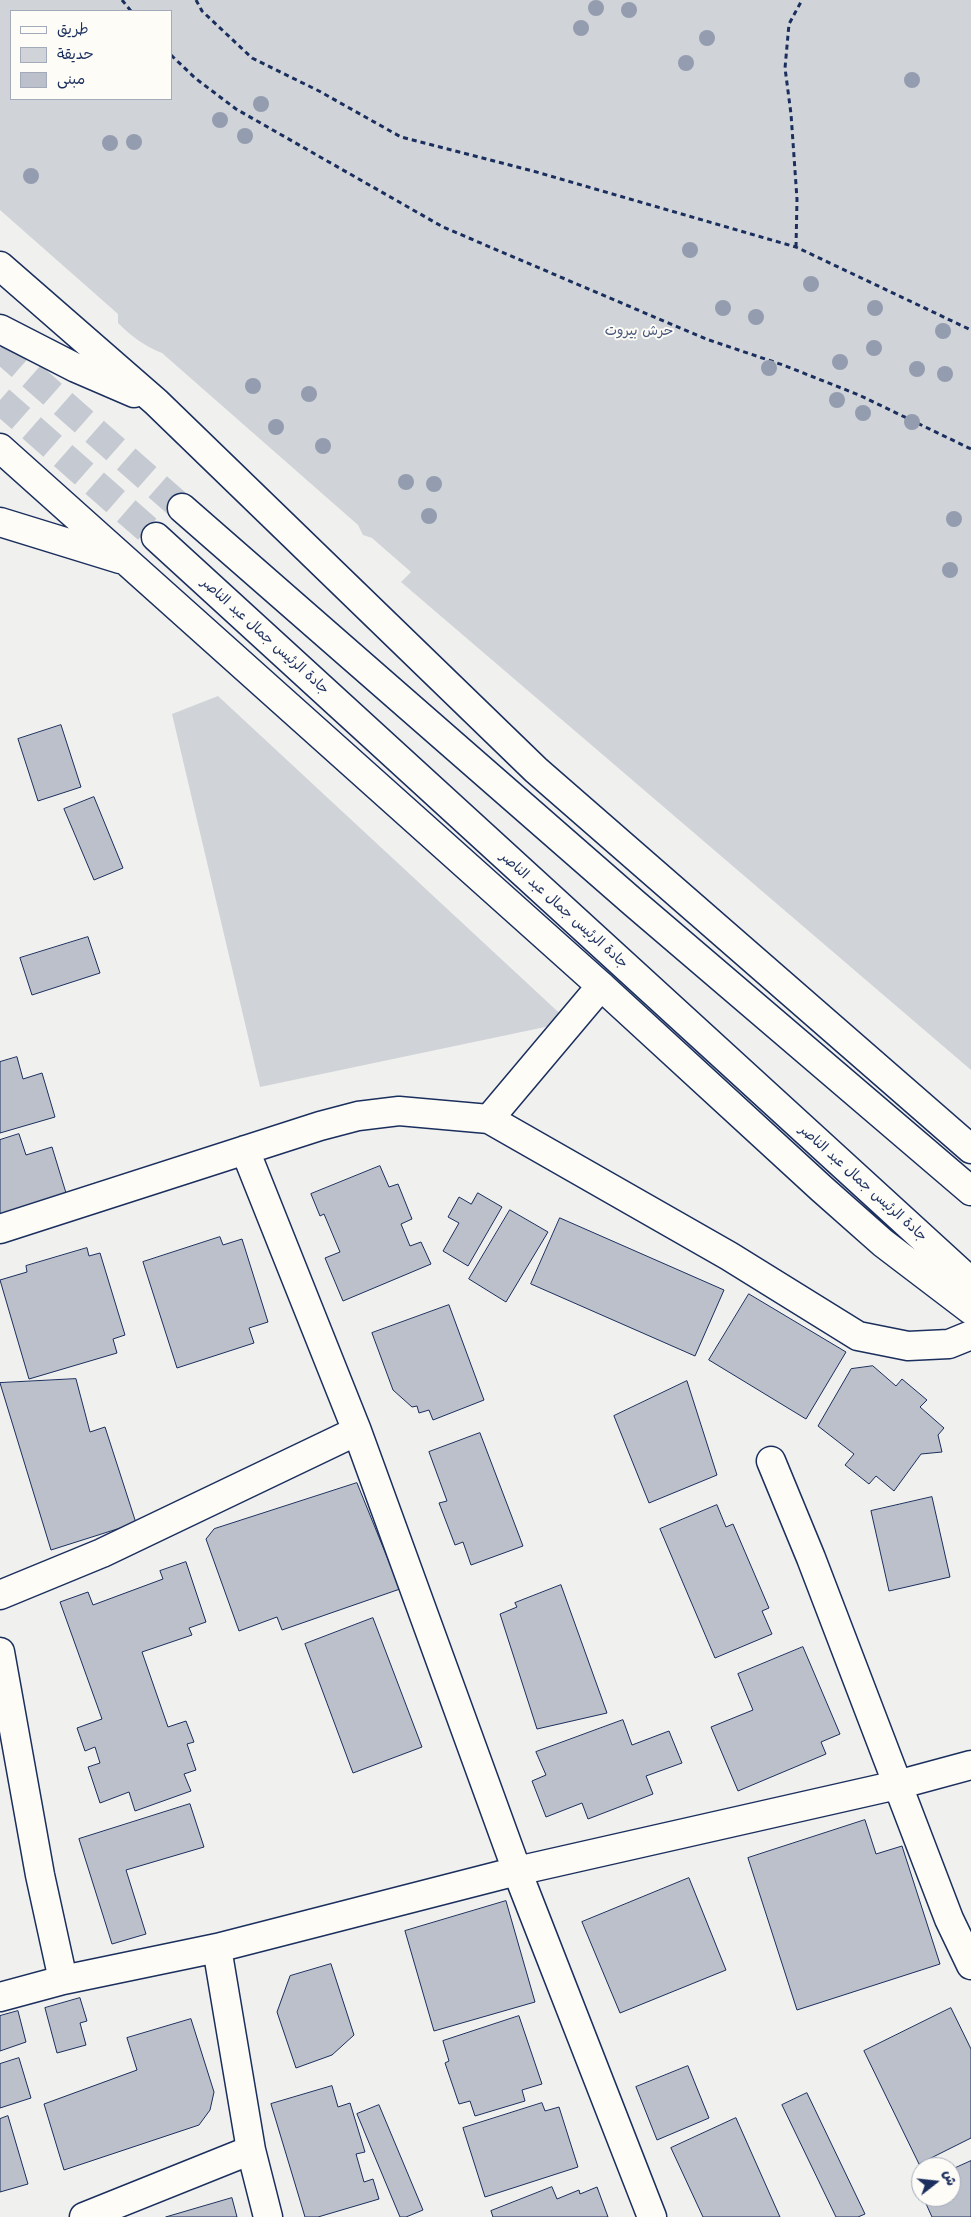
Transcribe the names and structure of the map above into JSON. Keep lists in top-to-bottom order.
{
  "streets": {
    "main road": ["جادة الرئيس جمال عبد الناصر"]
  },
  "parks": ["حرش بيروت"],
  "legend": ["طريق", "حديقة", "مبنى"],
  "north": "right"
}
